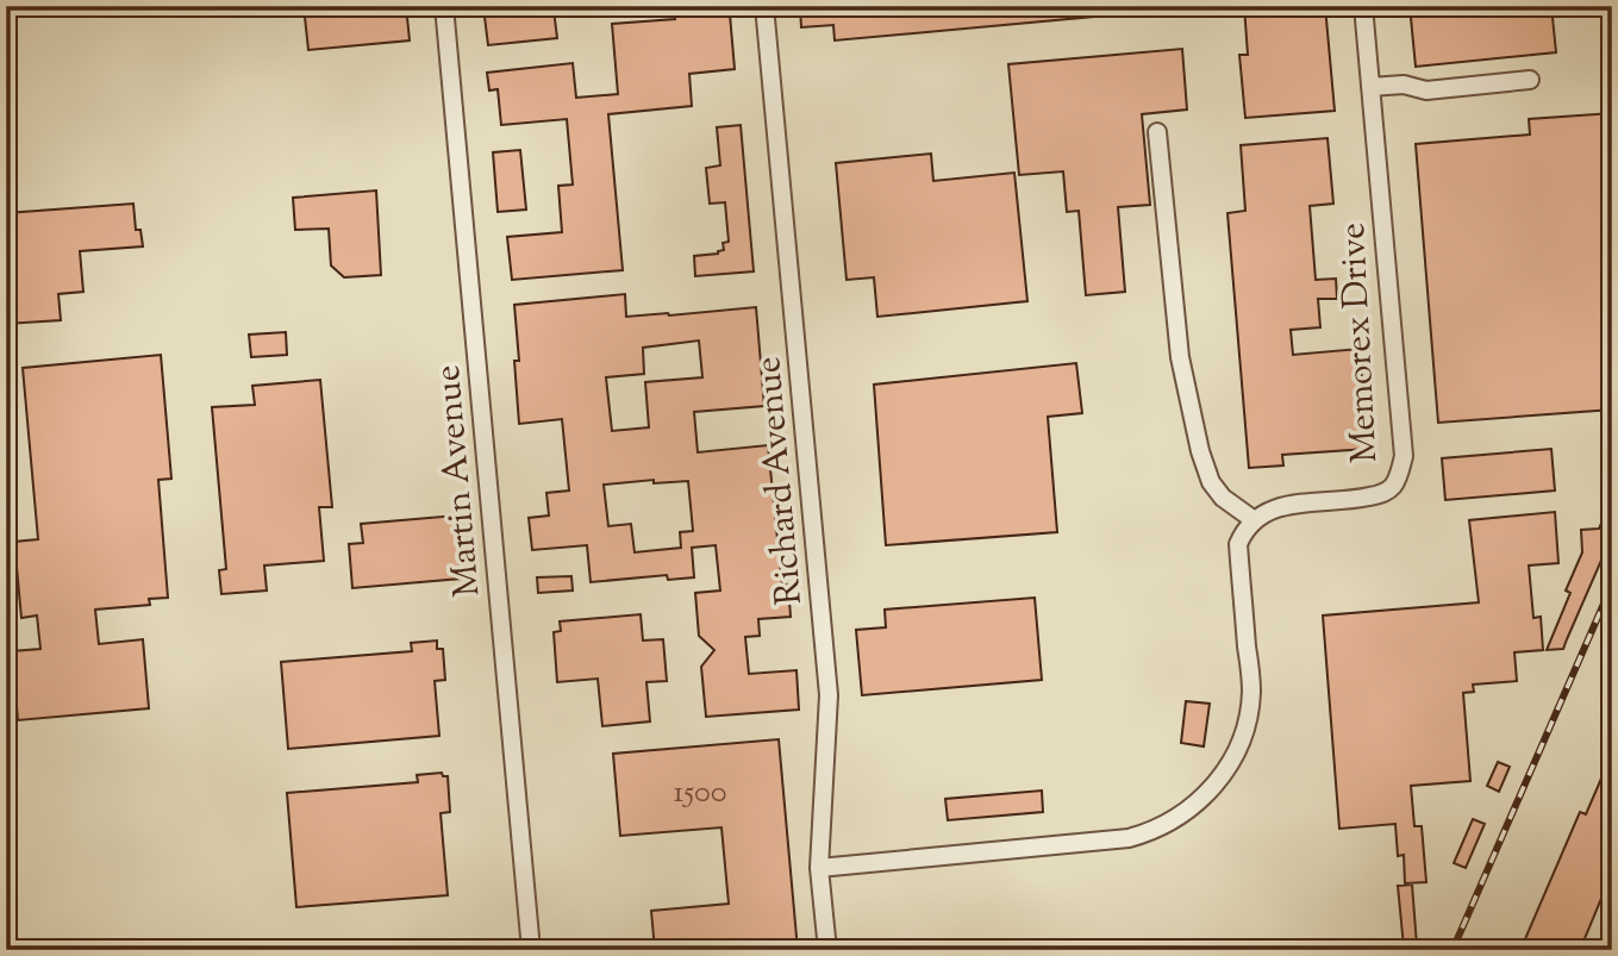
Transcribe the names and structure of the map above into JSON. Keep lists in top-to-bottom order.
{
  "streets": {
    "street": ["Memorex Drive", "Martin Avenue", "Richard Avenue"]
  },
  "house_numbers": ["1500"]
}
